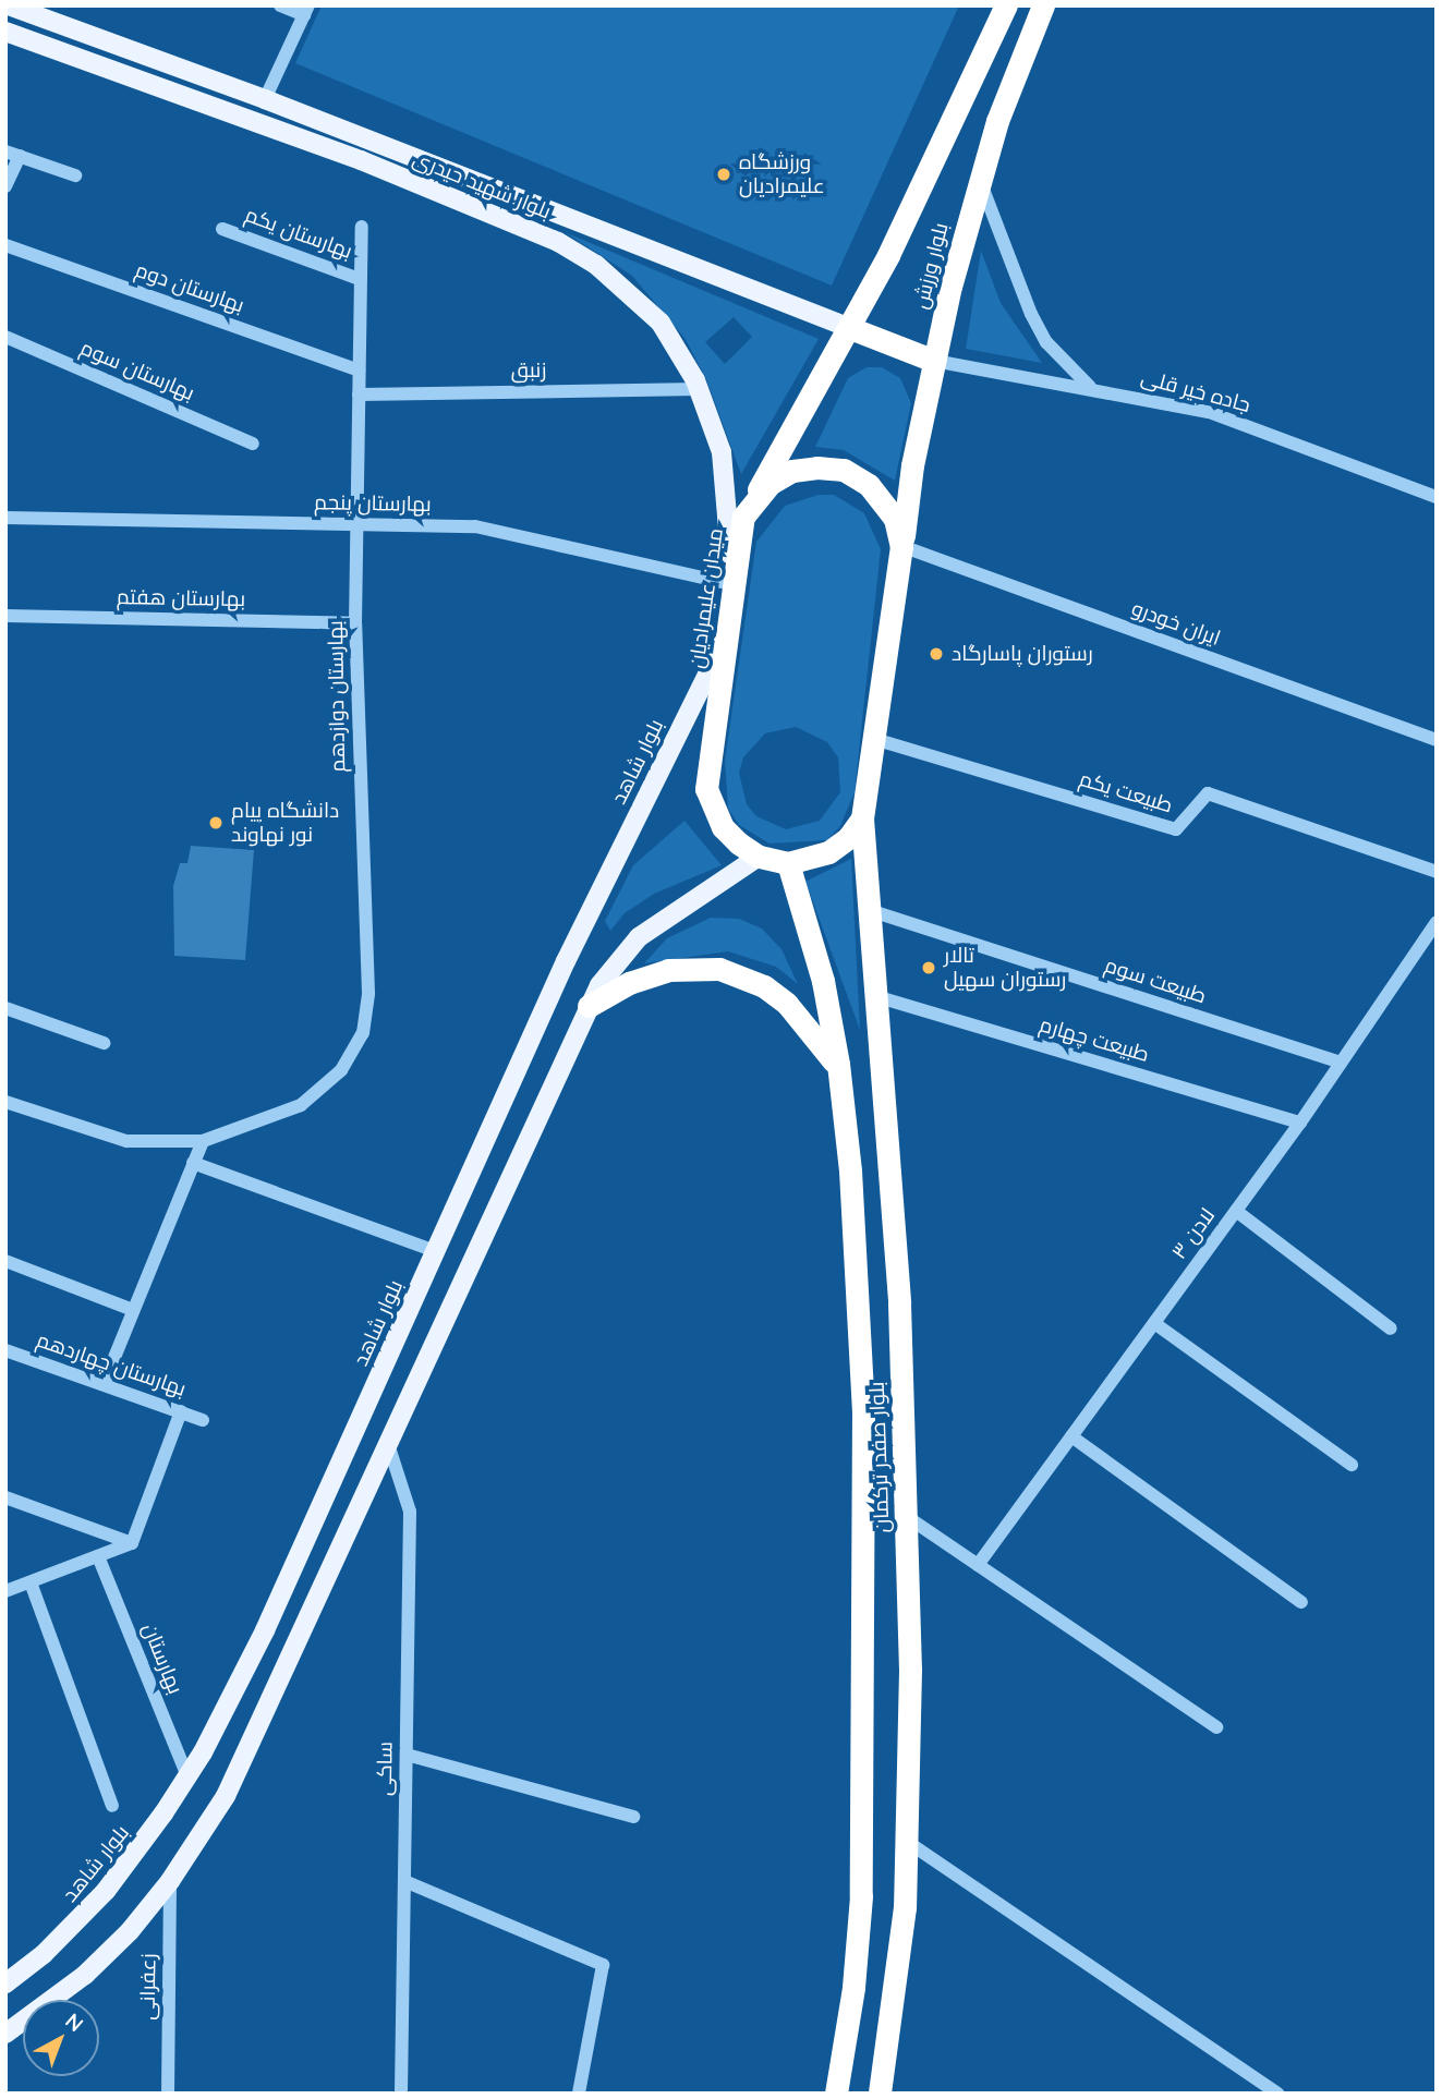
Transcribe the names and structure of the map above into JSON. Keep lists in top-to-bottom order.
{
  "streets": {
    "highway": ["بلوار ورزش", "میدان علیمرادیان", "بلوار صفدر ترکمان"],
    "main road": ["بلوار شهید حیدری", "بلوار شاهد"],
    "street": [
      "بهارستان یکم",
      "بهارستان دوم",
      "بهارستان سوم",
      "زنبق",
      "جاده خیر قلی",
      "بهارستان پنجم",
      "بهارستان هفتم",
      "ایران خودرو",
      "بهارستان دوازدهم",
      "طبیعت یکم",
      "طبیعت سوم",
      "طبیعت چهارم",
      "لادن ۳",
      "بهارستان چهاردهم",
      "بهارستان",
      "ساکی",
      "زعفرانی"
    ]
  },
  "crossings": [
    ["بلوار شهید حیدری", "بلوار ورزش"],
    ["بلوار شهید حیدری", "زنبق"],
    ["بلوار شهید حیدری", "بهارستان پنجم"],
    ["بلوار شهید حیدری", "میدان علیمرادیان"],
    ["بهارستان یکم", "بهارستان دوازدهم"],
    ["بلوار ورزش", "جاده خیر قلی"],
    ["بلوار ورزش", "میدان علیمرادیان"],
    ["بلوار ورزش", "ایران خودرو"],
    ["بهارستان دوم", "بهارستان دوازدهم"],
    ["زنبق", "بهارستان دوازدهم"],
    ["بهارستان پنجم", "میدان علیمرادیان"],
    ["بهارستان پنجم", "بهارستان دوازدهم"],
    ["بهارستان هفتم", "بهارستان دوازدهم"],
    ["میدان علیمرادیان", "بلوار شاهد"],
    ["میدان علیمرادیان", "بلوار صفدر ترکمان"],
    ["بلوار شاهد", "بهارستان"],
    ["طبیعت سوم", "لادن ۳"],
    ["طبیعت سوم", "بلوار صفدر ترکمان"],
    ["طبیعت چهارم", "لادن ۳"],
    ["طبیعت چهارم", "بلوار صفدر ترکمان"]
  ],
  "places": [
    "ورزشگاه علیمرادیان",
    "رستوران پاسارگاد",
    "دانشگاه پیام نور نهاوند",
    "تالار رستوران سهیل"
  ],
  "north": "top right"
}
